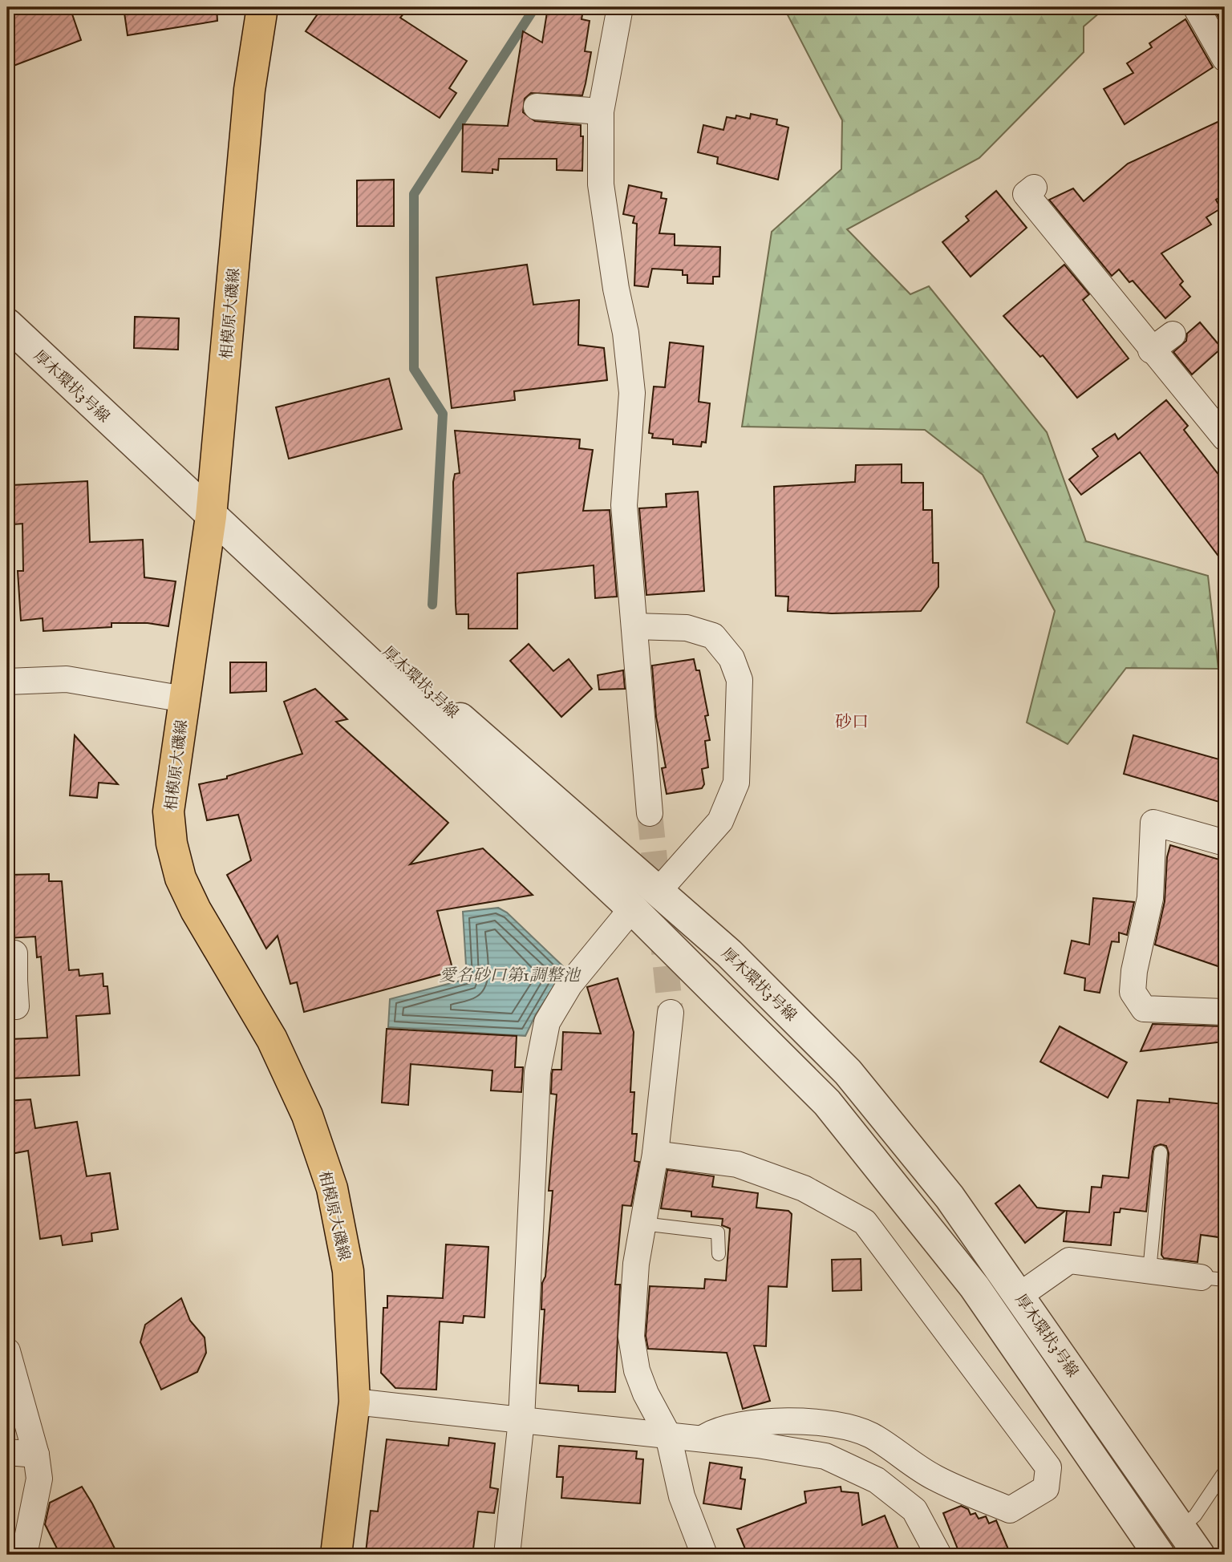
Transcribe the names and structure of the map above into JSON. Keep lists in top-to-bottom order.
{
  "streets": {
    "main road": ["相模原大磯線"],
    "street": ["厚木環状3号線"]
  },
  "crossings": [
    ["相模原大磯線", "厚木環状3号線"]
  ],
  "districts": ["砂口"],
  "water": ["愛名砂口第1調整池"]
}
